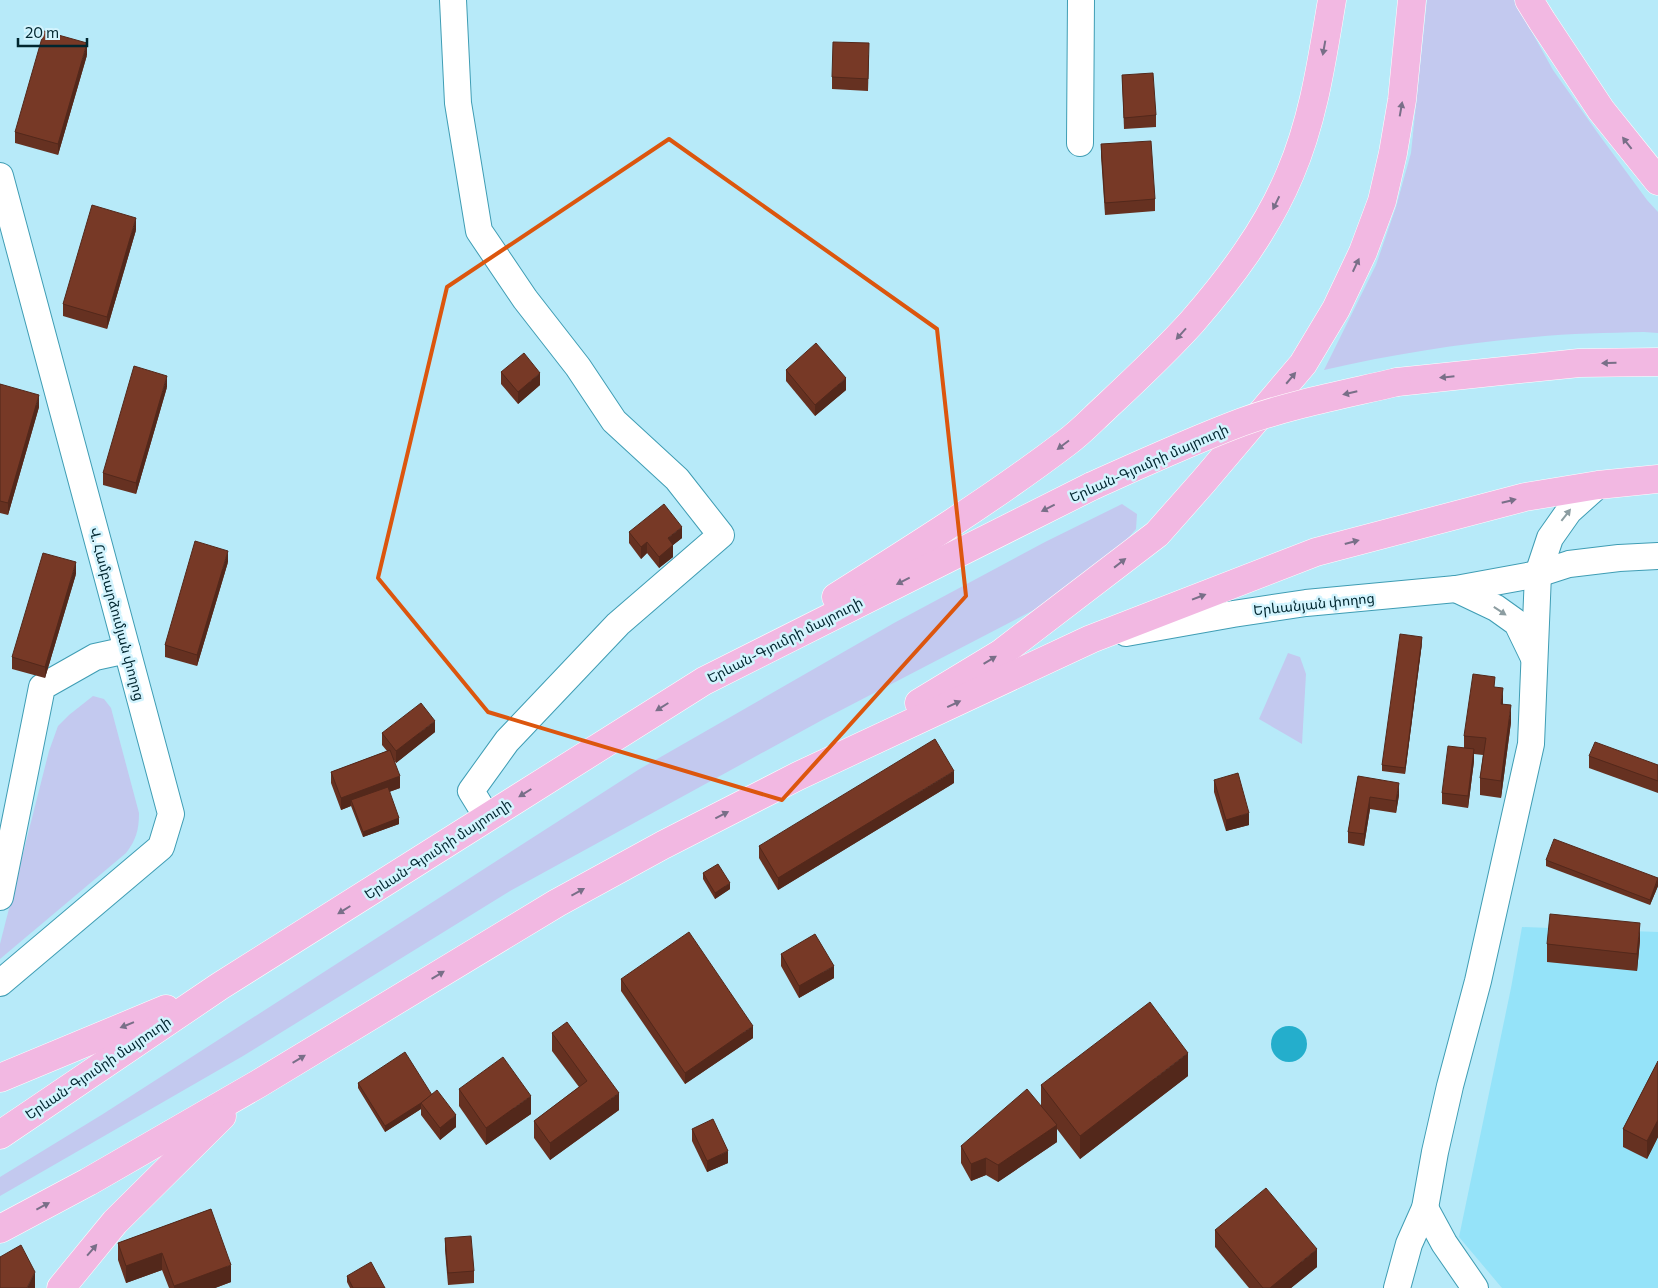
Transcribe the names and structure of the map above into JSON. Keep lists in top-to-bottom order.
{
  "streets": {
    "highway": ["Երևան-Գյումրի մայրուղի"],
    "street": ["Երևանյան փողոց", "Վ. Համբարձումյան փողոց"]
  },
  "scale_bar": "20 m"
}
